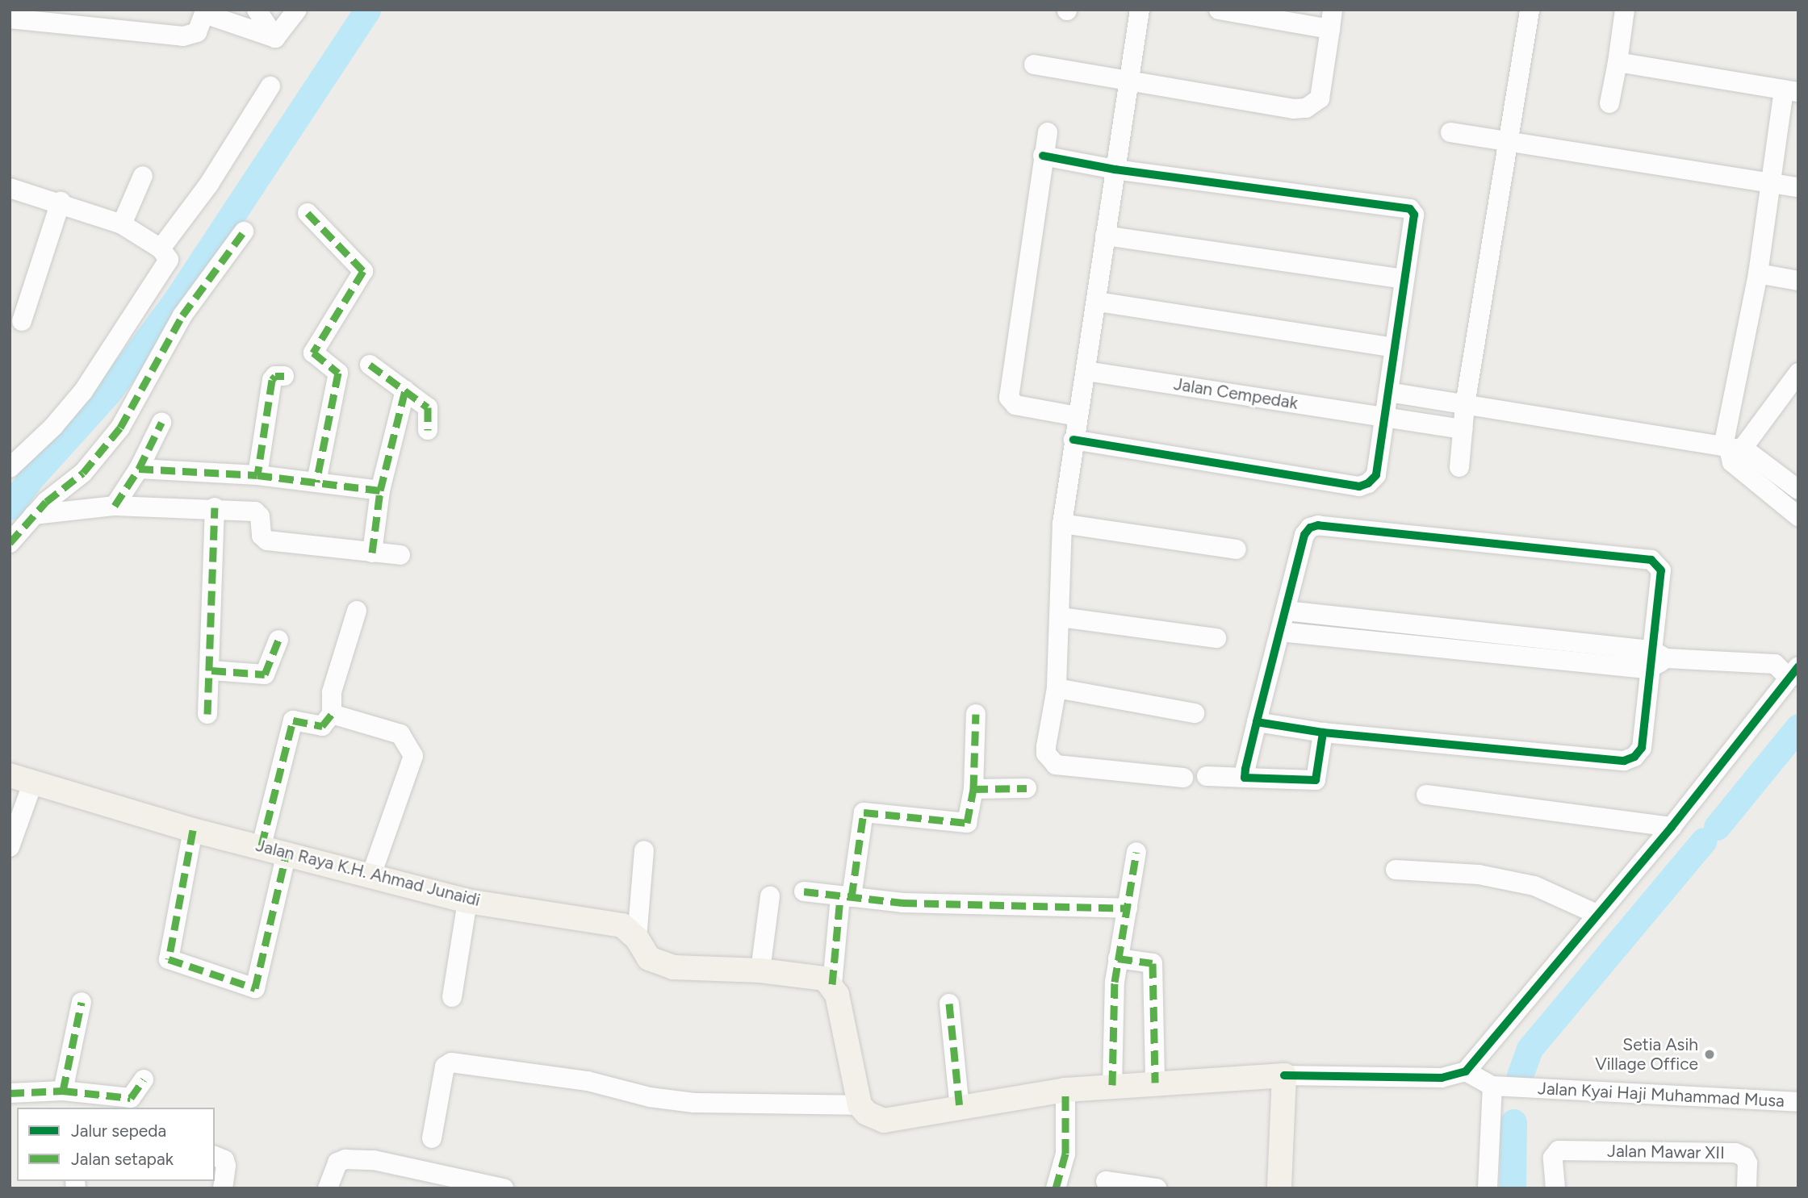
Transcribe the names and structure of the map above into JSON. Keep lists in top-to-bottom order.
{
  "streets": {
    "main road": ["Jalan Raya K.H. Ahmad Junaidi"],
    "street": ["Jalan Cempedak", "Jalan Kyai Haji Muhammad Musa", "Jalan Mawar XII"]
  },
  "places": ["Setia Asih Village Office"],
  "legend": ["Jalur sepeda", "Jalan setapak"]
}
